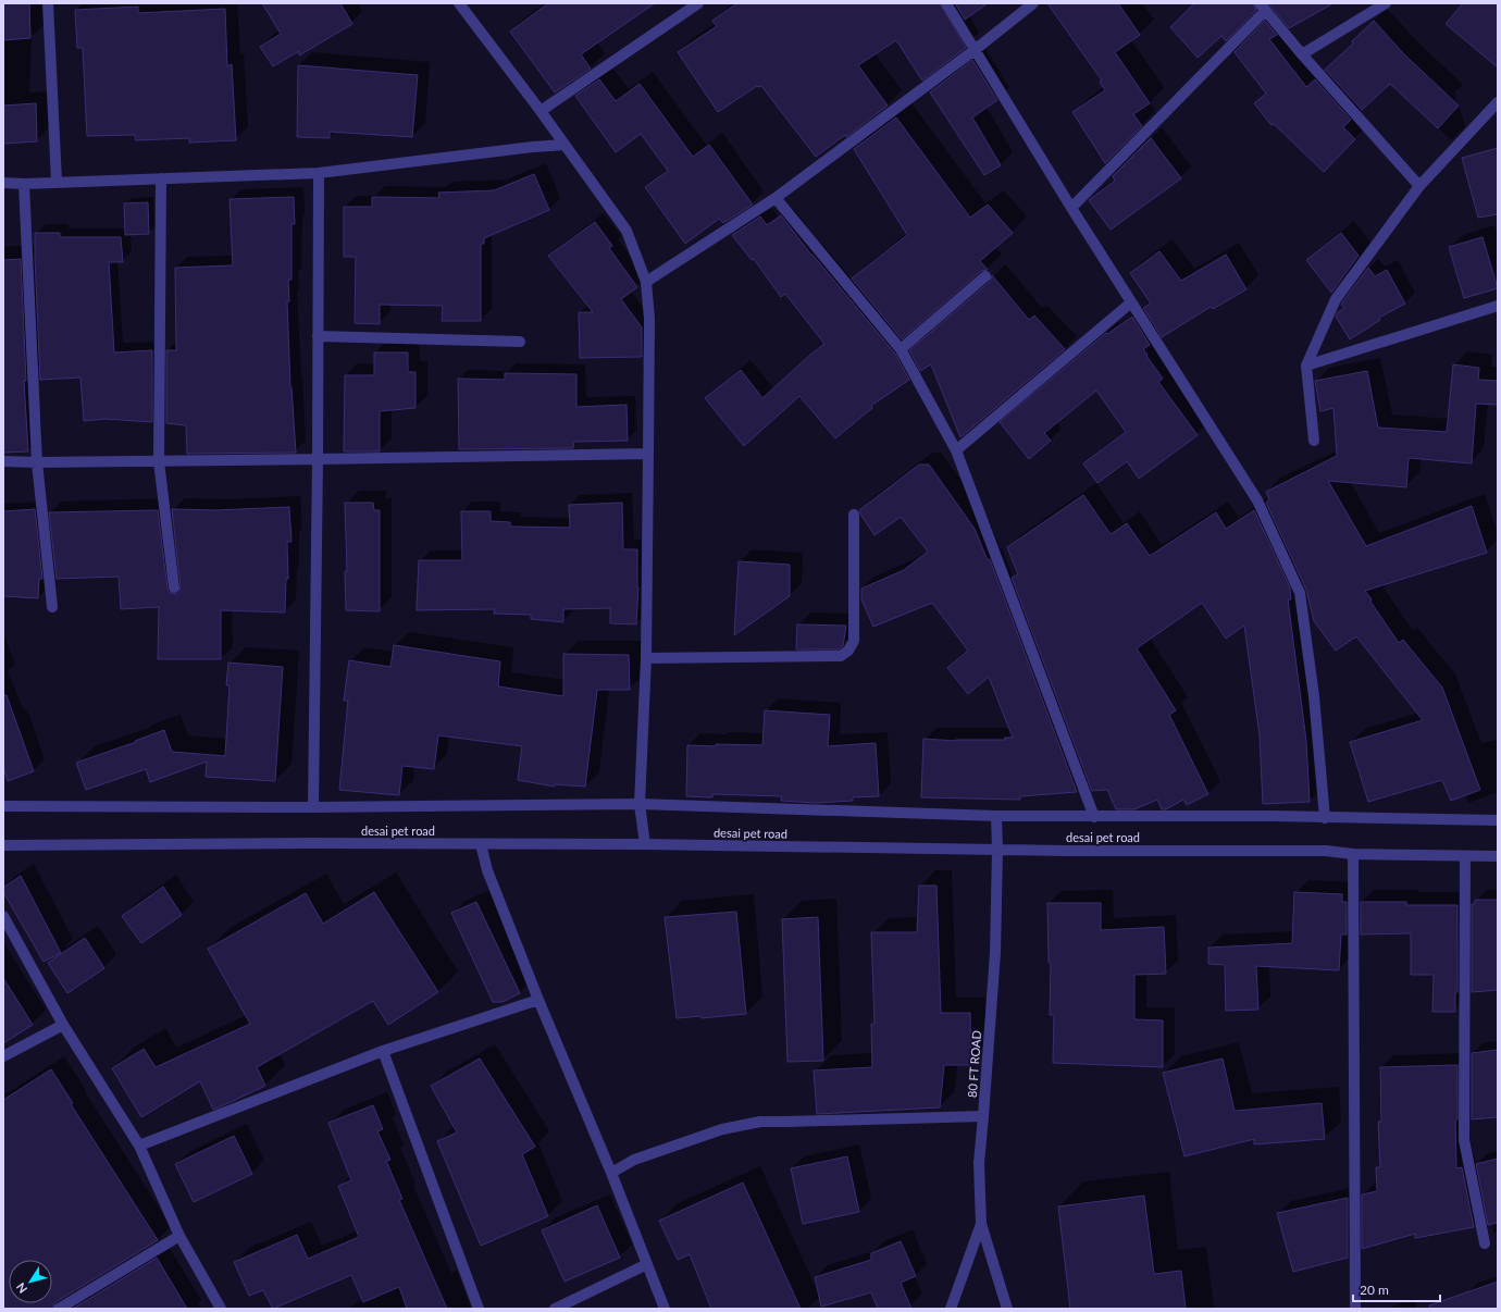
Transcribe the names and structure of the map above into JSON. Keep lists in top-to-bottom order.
{
  "streets": {
    "street": ["desai pet road", "80 FT ROAD"]
  },
  "crossings": [
    ["desai pet road", "80 FT ROAD"]
  ],
  "scale_bar": "20 m",
  "north": "bottom left"
}
